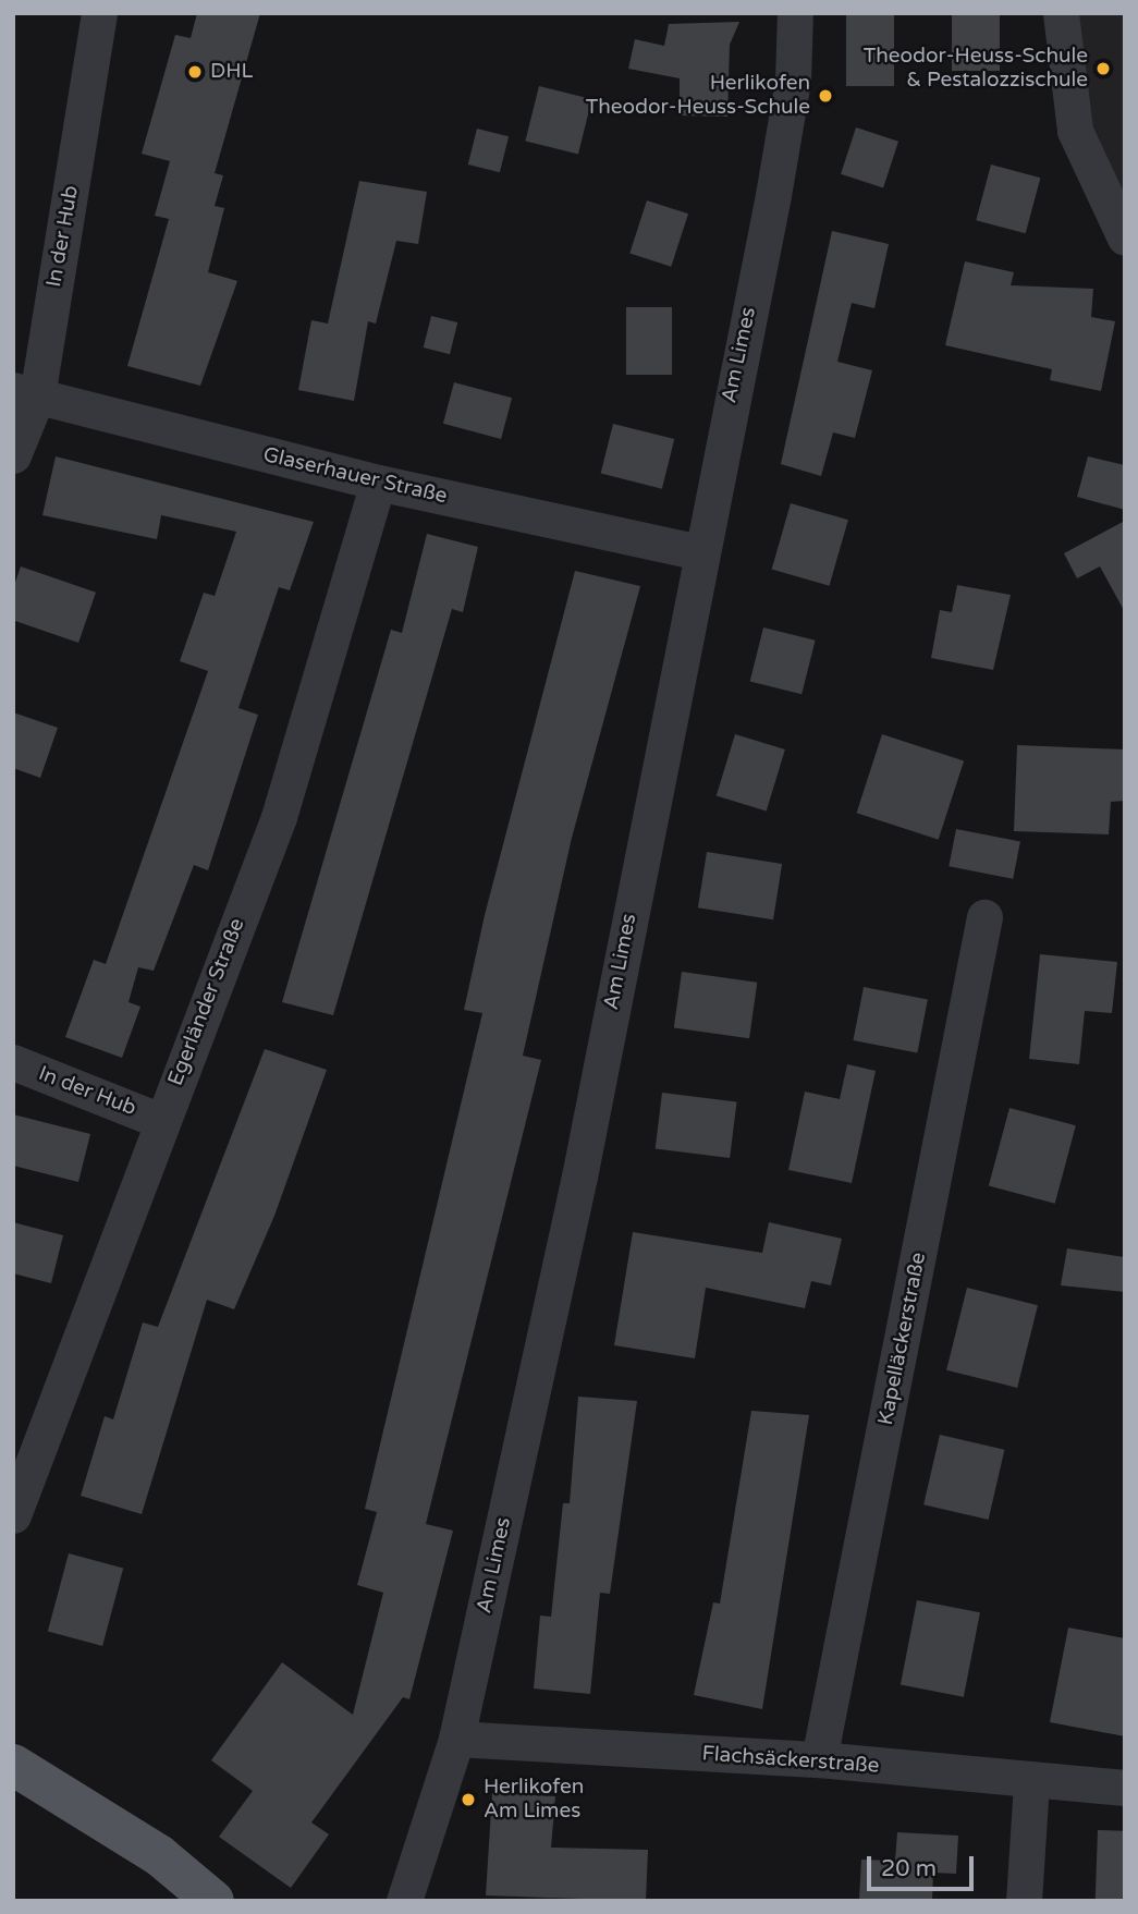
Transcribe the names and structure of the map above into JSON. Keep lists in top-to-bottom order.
{
  "streets": {
    "street": [
      "In der Hub",
      "Am Limes",
      "Glaserhauer Straße",
      "Egerländer Straße",
      "Kapelläckerstraße",
      "Flachsäckerstraße"
    ]
  },
  "crossings": [
    ["In der Hub", "Glaserhauer Straße"],
    ["In der Hub", "Egerländer Straße"],
    ["Am Limes", "Glaserhauer Straße"],
    ["Am Limes", "Flachsäckerstraße"],
    ["Glaserhauer Straße", "Egerländer Straße"],
    ["Kapelläckerstraße", "Flachsäckerstraße"]
  ],
  "places": [
    "Theodor-Heuss-Schule & Pestalozzischule",
    "DHL",
    "Herlikofen Theodor-Heuss-Schule",
    "Herlikofen Am Limes"
  ],
  "scale_bar": "20 m"
}
